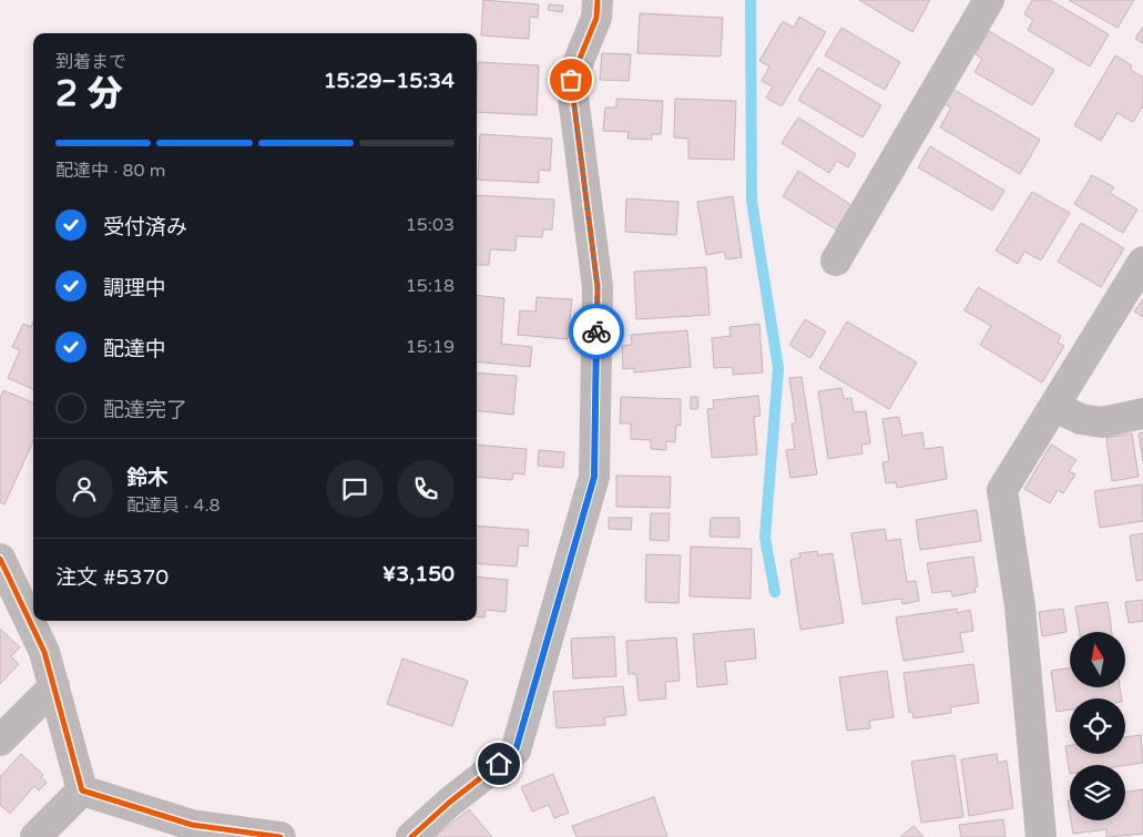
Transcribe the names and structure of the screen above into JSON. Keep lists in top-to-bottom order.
{
  "north": "top",
  "page": {
    "heading": ["2 分", "到着まで", "15:29–15:34"],
    "panel": [
      "鈴木",
      "配達員 · 4.8",
      "注文 #5370",
      "¥3,150"
    ],
    "bar": "配達中 · 80 m",
    "list": [
      ["受付済み", "15:03"],
      ["調理中", "15:18"],
      ["配達中", "15:19"],
      "配達完了"
    ]
  }
}
